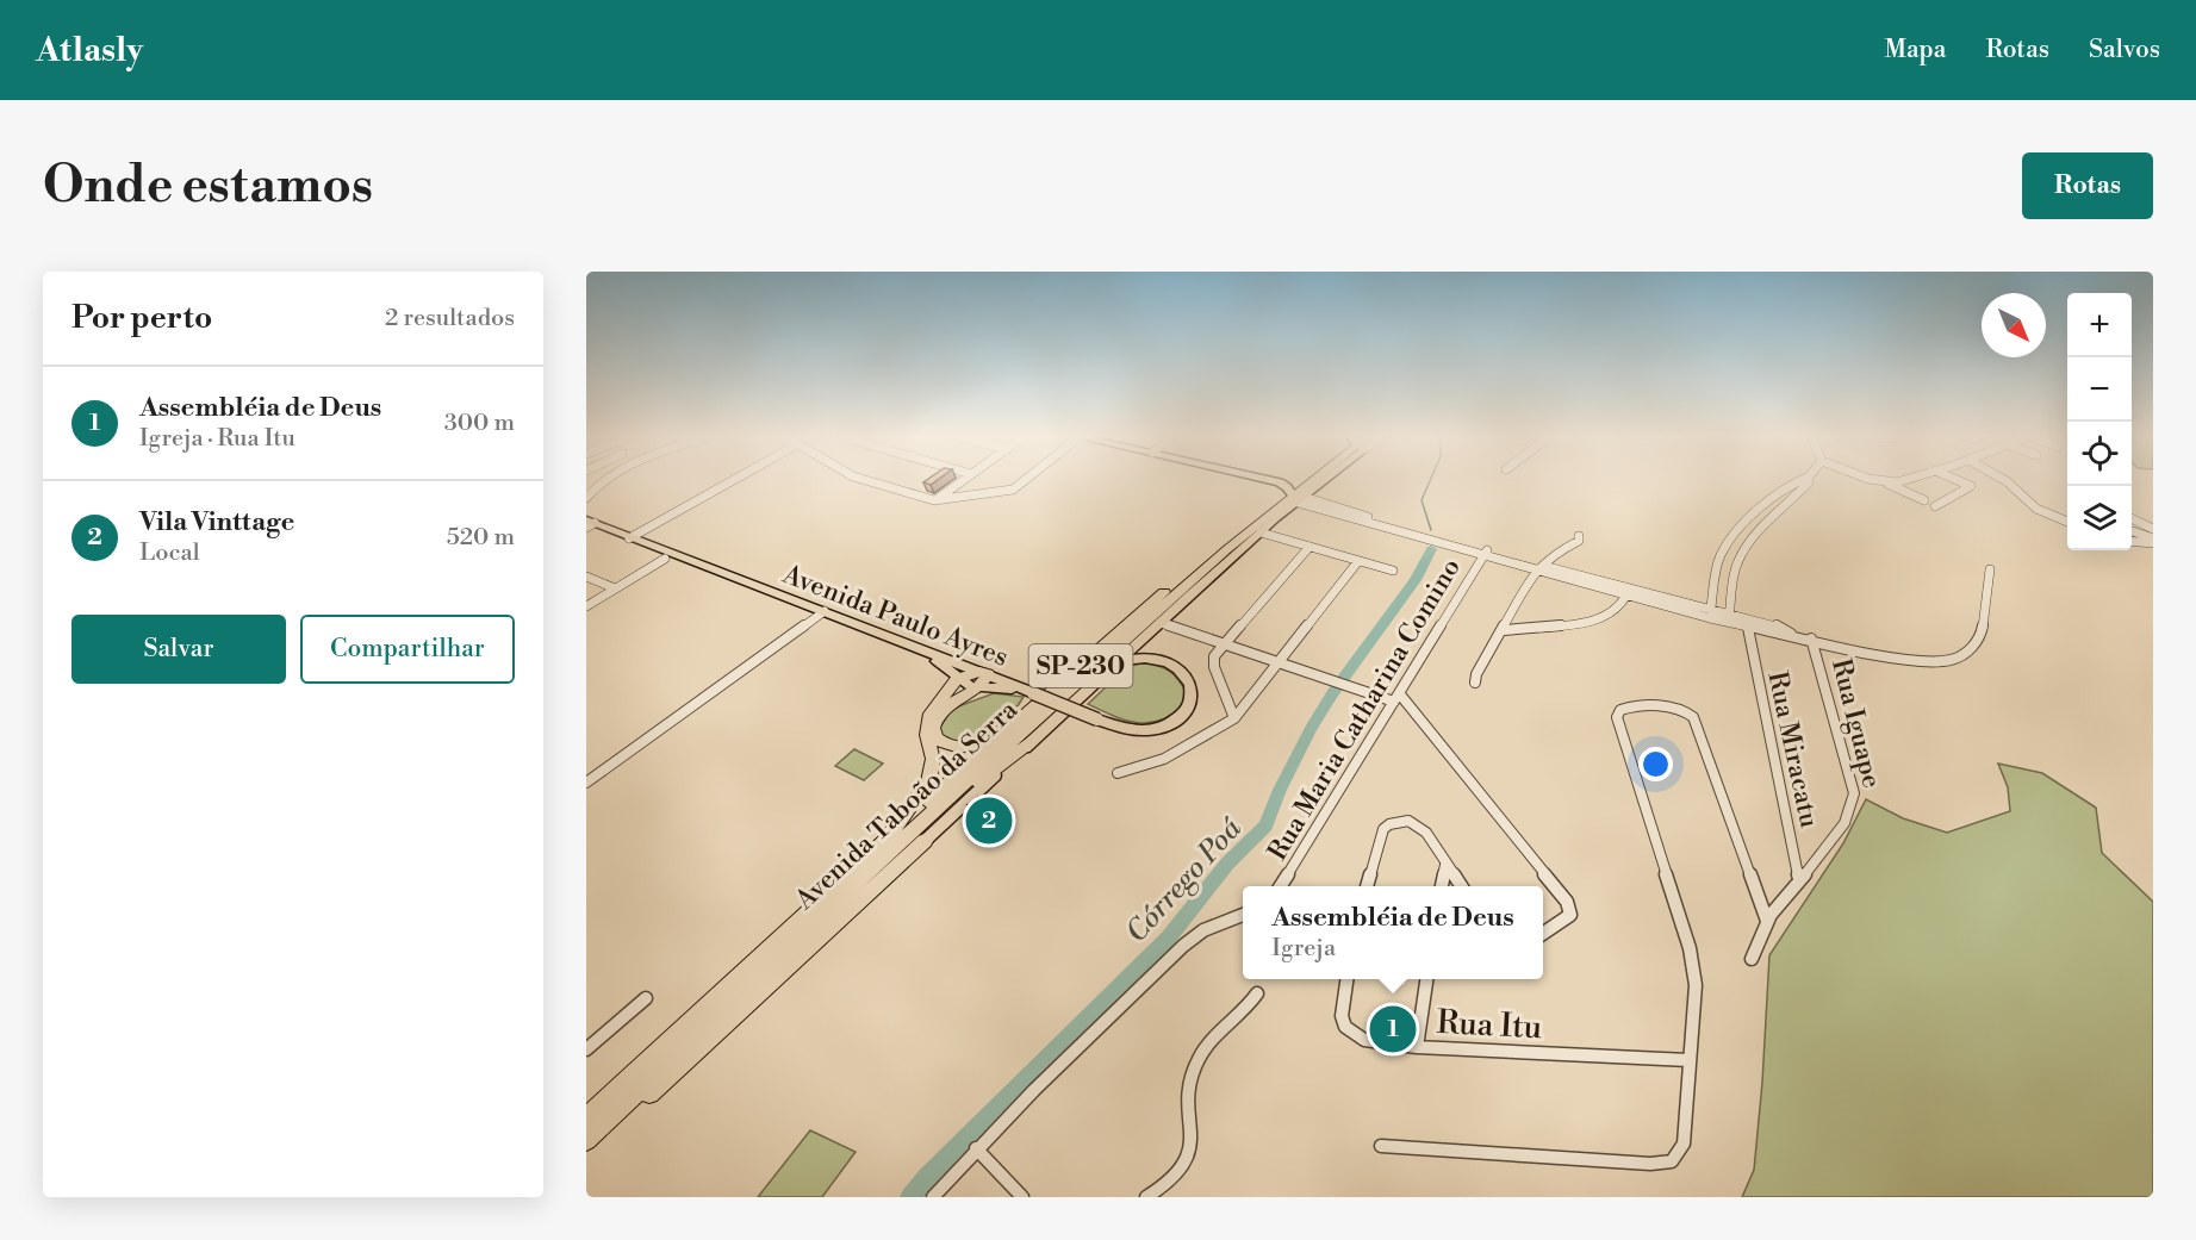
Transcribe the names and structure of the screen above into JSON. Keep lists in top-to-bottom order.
{
  "streets": {
    "highway": ["SP-230", "Avenida Taboão da Serra"],
    "main road": ["Avenida Paulo Ayres"],
    "street": [
      "Rua Maria Catharina Comino",
      "Rua Iguape",
      "Rua Miracatu",
      "Rua Itu"
    ]
  },
  "crossings": [
    ["Rua Iguape", "Rua Miracatu"]
  ],
  "water": ["Córrego Poá"],
  "north": "bottom right",
  "page": {
    "header": "Atlasly",
    "nav": ["Mapa", "Rotas", "Salvos"],
    "buttons": [
      "Rotas",
      ["Salvar", "Compartilhar"]
    ],
    "title": "Onde estamos",
    "heading": ["Por perto", "2 resultados"],
    "map_buttons": ["+", "−"],
    "list": [
      {
        "mark": "1",
        "name": "Assembléia de Deus",
        "note": "Igreja · Rua Itu",
        "value": "300 m"
      },
      {
        "mark": "2",
        "name": "Vila Vinttage",
        "note": "Local",
        "value": "520 m"
      }
    ],
    "pins": ["2", "1"],
    "popup": ["Assembléia de Deus", "Igreja"]
  }
}
